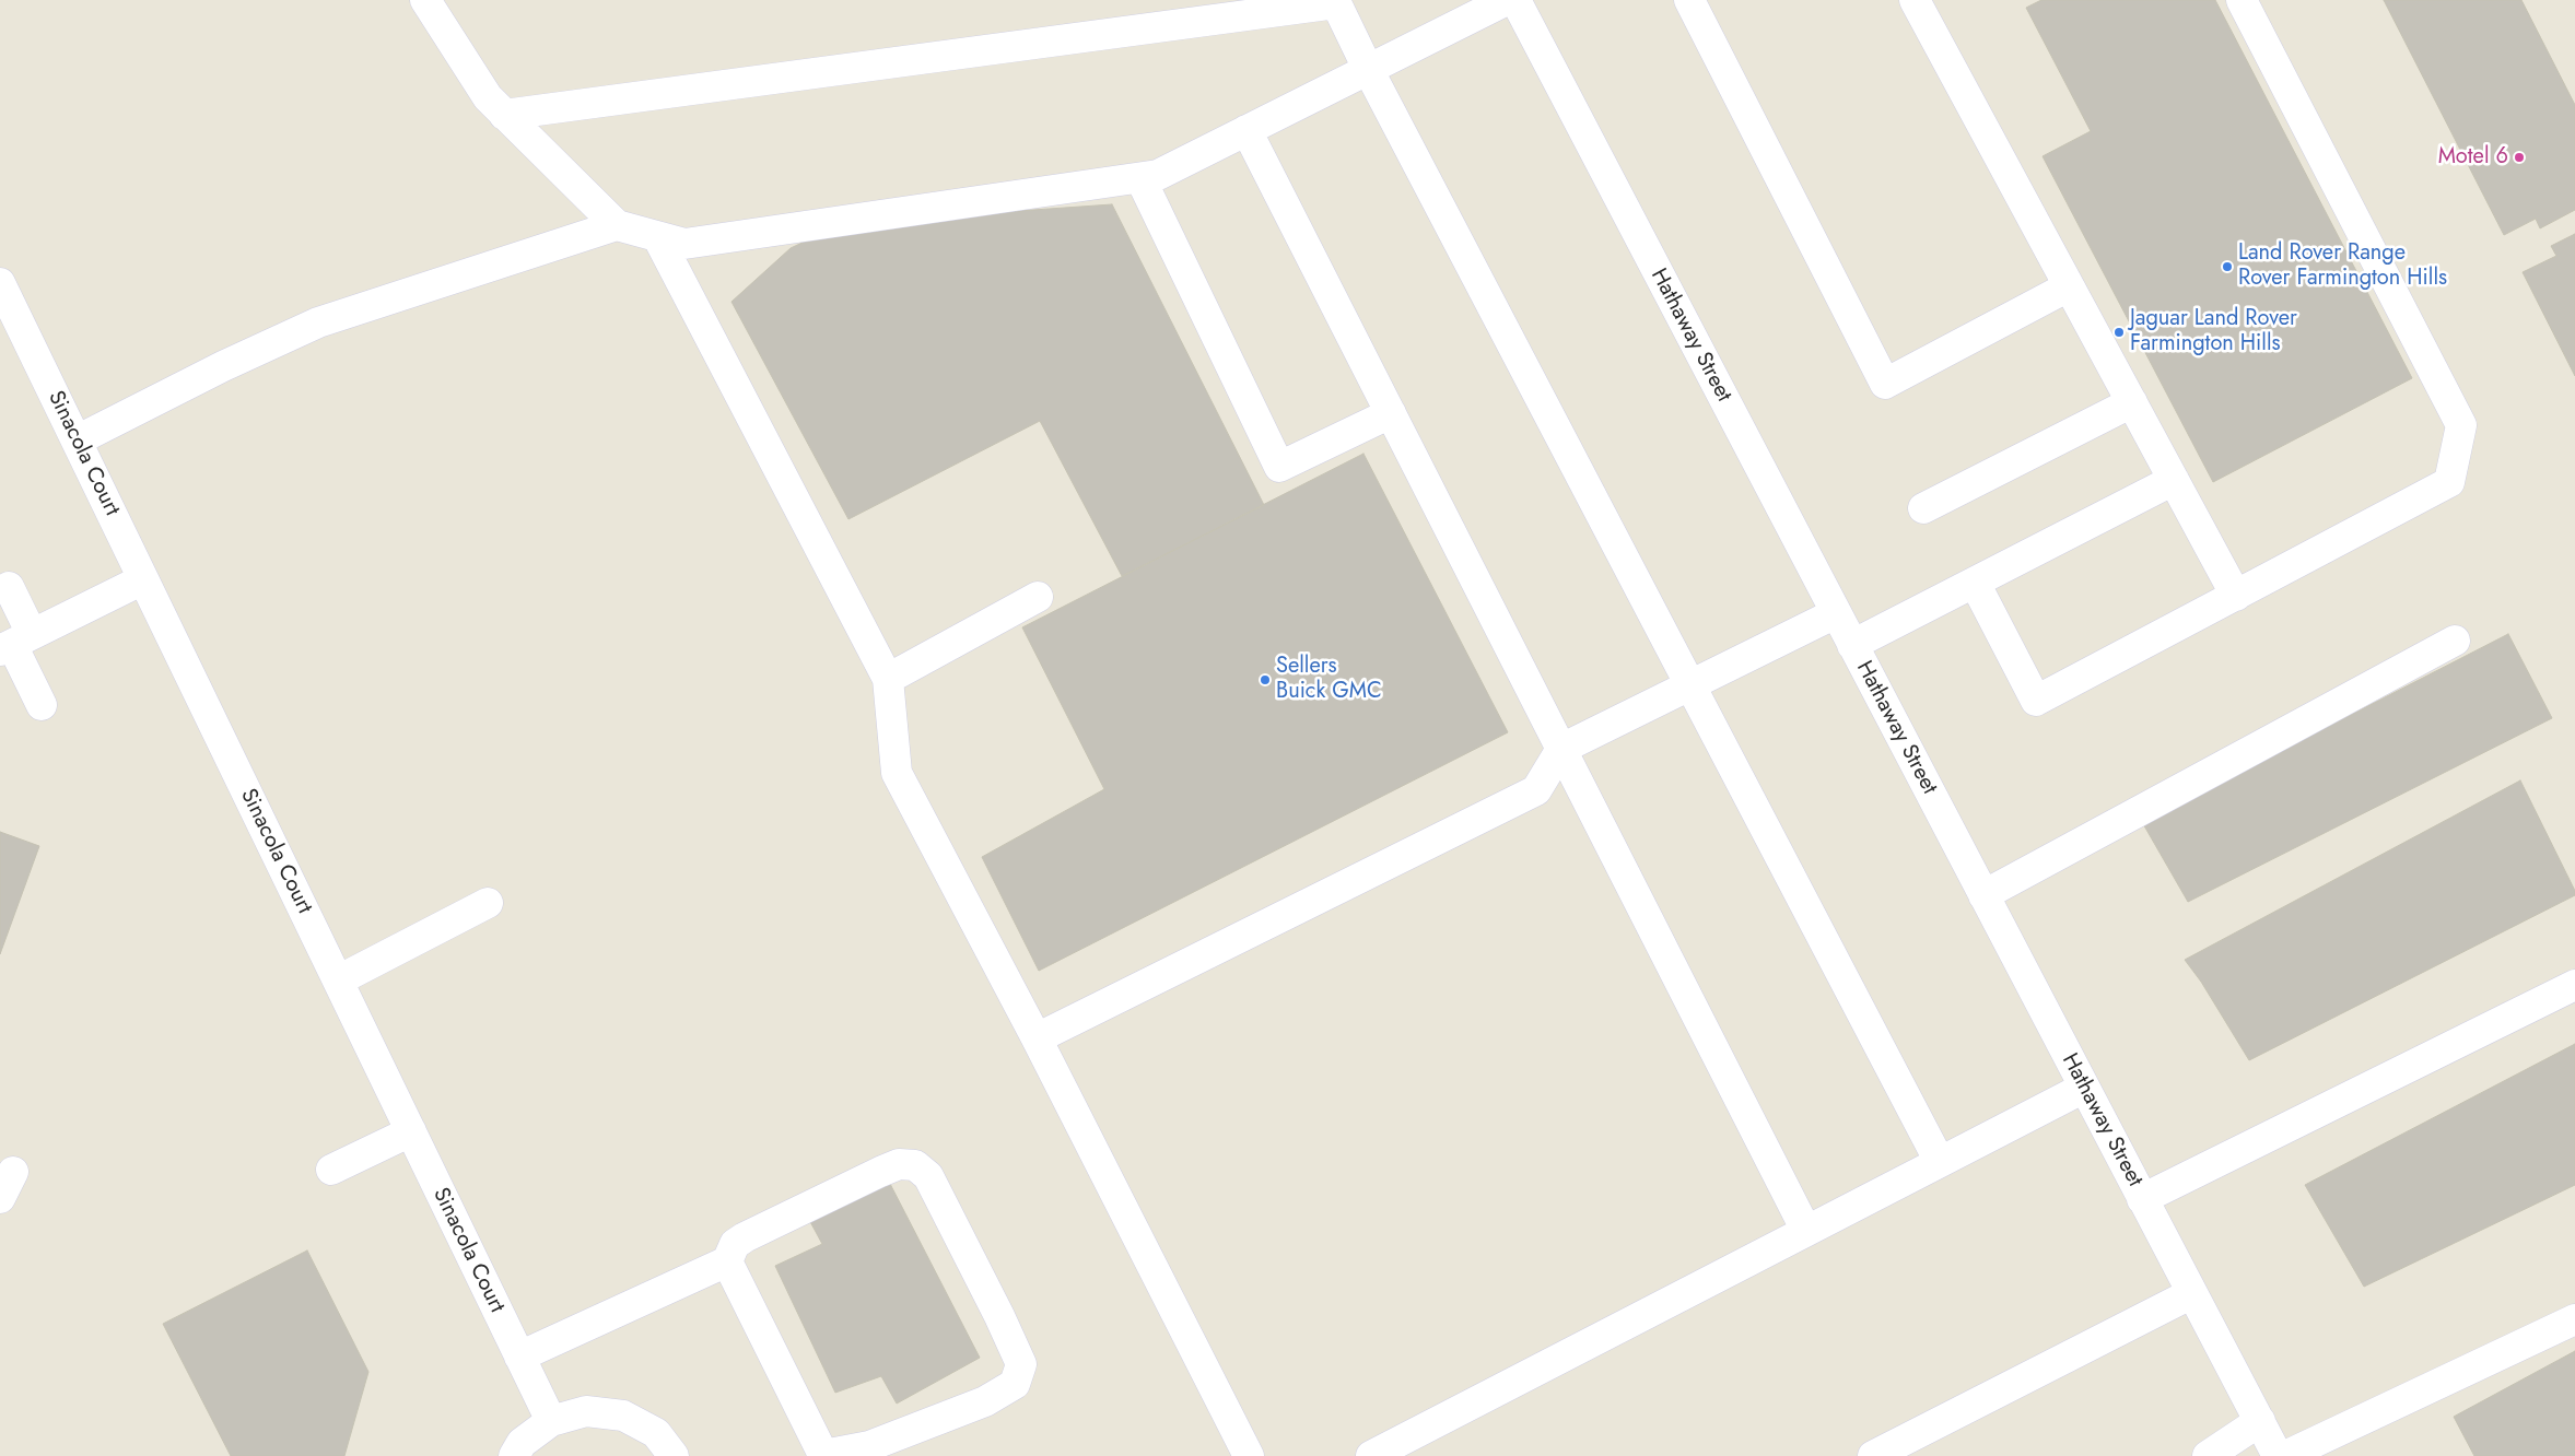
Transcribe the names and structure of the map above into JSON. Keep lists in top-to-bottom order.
{
  "streets": {
    "street": ["Hathaway Street", "Sinacola Court"]
  },
  "places": [
    "Motel 6",
    "Land Rover Range Rover Farmington Hills",
    "Jaguar Land Rover Farmington Hills",
    "Sellers Buick GMC"
  ]
}
